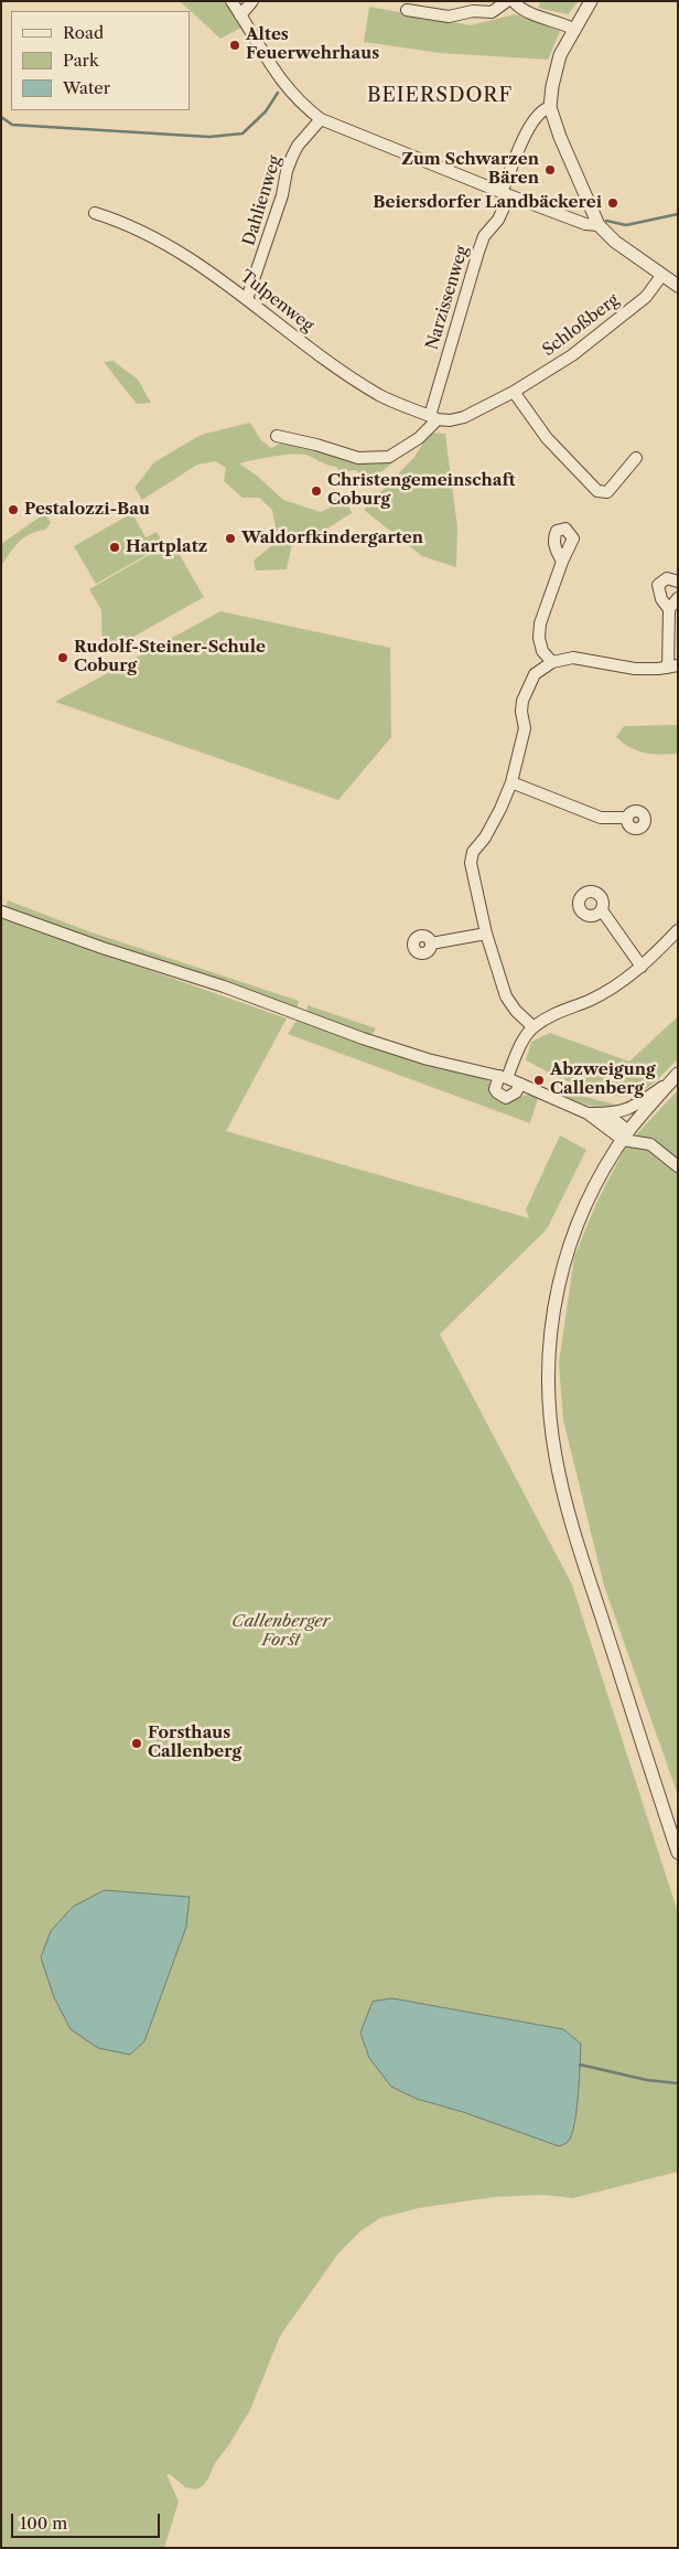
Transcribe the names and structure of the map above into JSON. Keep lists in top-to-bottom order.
{
  "streets": {
    "street": [
      "Dahlienweg",
      "Narzissenweg",
      "Tulpenweg",
      "Schloßberg"
    ]
  },
  "crossings": [
    ["Dahlienweg", "Tulpenweg"],
    ["Narzissenweg", "Tulpenweg"],
    ["Narzissenweg", "Schloßberg"],
    ["Tulpenweg", "Schloßberg"]
  ],
  "districts": ["BEIERSDORF"],
  "parks": ["Callenberger Forst"],
  "places": [
    "Altes Feuerwehrhaus",
    "Zum Schwarzen Bären",
    "Beiersdorfer Landbäckerei",
    "Christengemeinschaft Coburg",
    "Pestalozzi-Bau",
    "Waldorfkindergarten",
    "Hartplatz",
    "Rudolf-Steiner-Schule Coburg",
    "Abzweigung Callenberg",
    "Forsthaus Callenberg"
  ],
  "legend": ["Road", "Park", "Water"],
  "scale_bar": "100 m"
}
